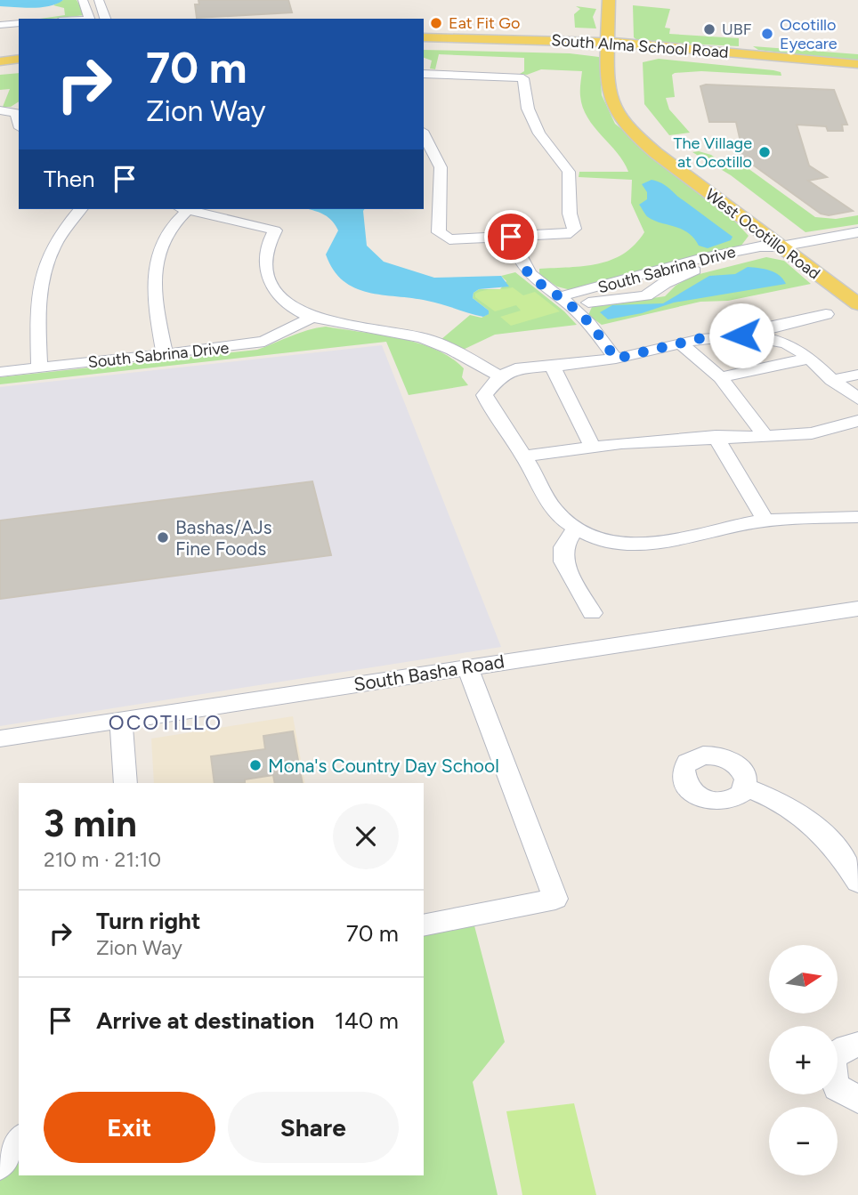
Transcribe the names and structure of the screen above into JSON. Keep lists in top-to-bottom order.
{
  "streets": {
    "main road": ["South Alma School Road", "West Ocotillo Road"],
    "street": ["South Sabrina Drive", "South Basha Road"]
  },
  "crossings": [
    ["South Alma School Road", "West Ocotillo Road"],
    ["West Ocotillo Road", "South Sabrina Drive"]
  ],
  "districts": ["OCOTILLO"],
  "places": [
    "Eat Fit Go",
    "UBF",
    "Ocotillo Eyecare",
    "The Village at Ocotillo",
    "Bashas/AJs Fine Foods",
    "Mona's Country Day School"
  ],
  "north": "right",
  "page": {
    "turn": ["70 m", "Zion Way"],
    "then": "Then",
    "heading": ["3 min", "210 m · 21:10"],
    "list": [
      {
        "name": "Turn right",
        "note": "Zion Way",
        "value": "70 m"
      },
      {
        "name": "Arrive at destination",
        "value": "140 m"
      }
    ],
    "map_buttons": ["+", "−"],
    "buttons": ["Exit", "Share"]
  }
}
